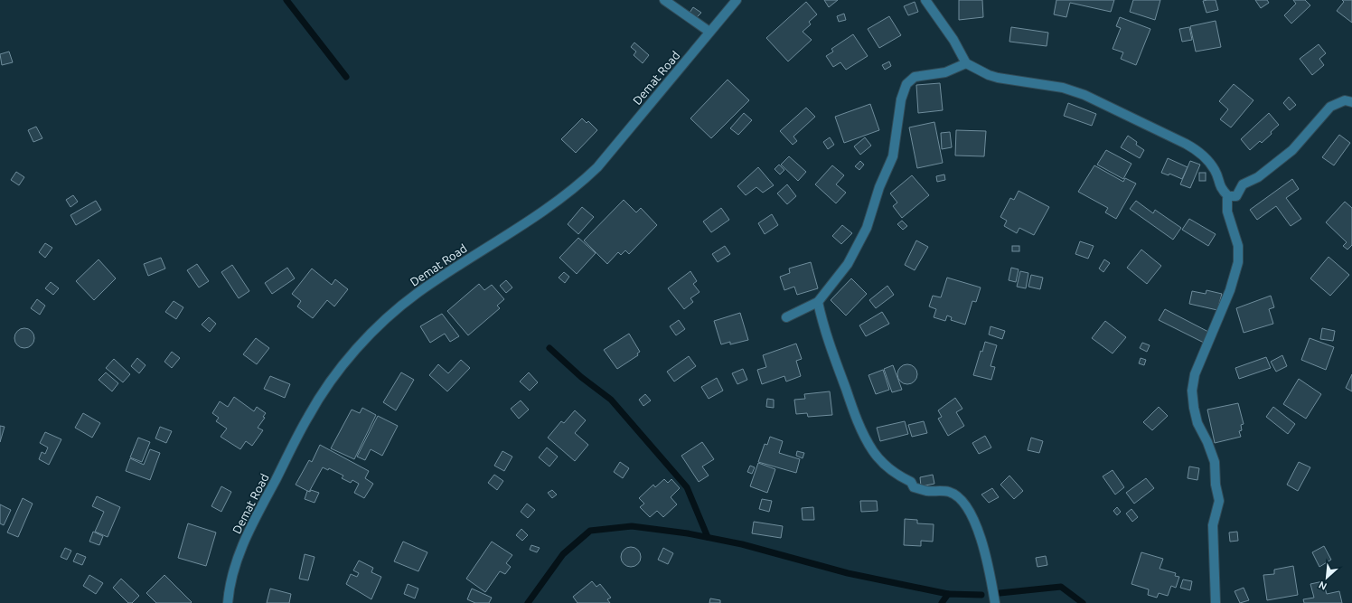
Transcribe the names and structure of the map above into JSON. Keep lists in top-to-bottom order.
{
  "streets": {
    "street": ["Demat Road"]
  },
  "north": "bottom left"
}
